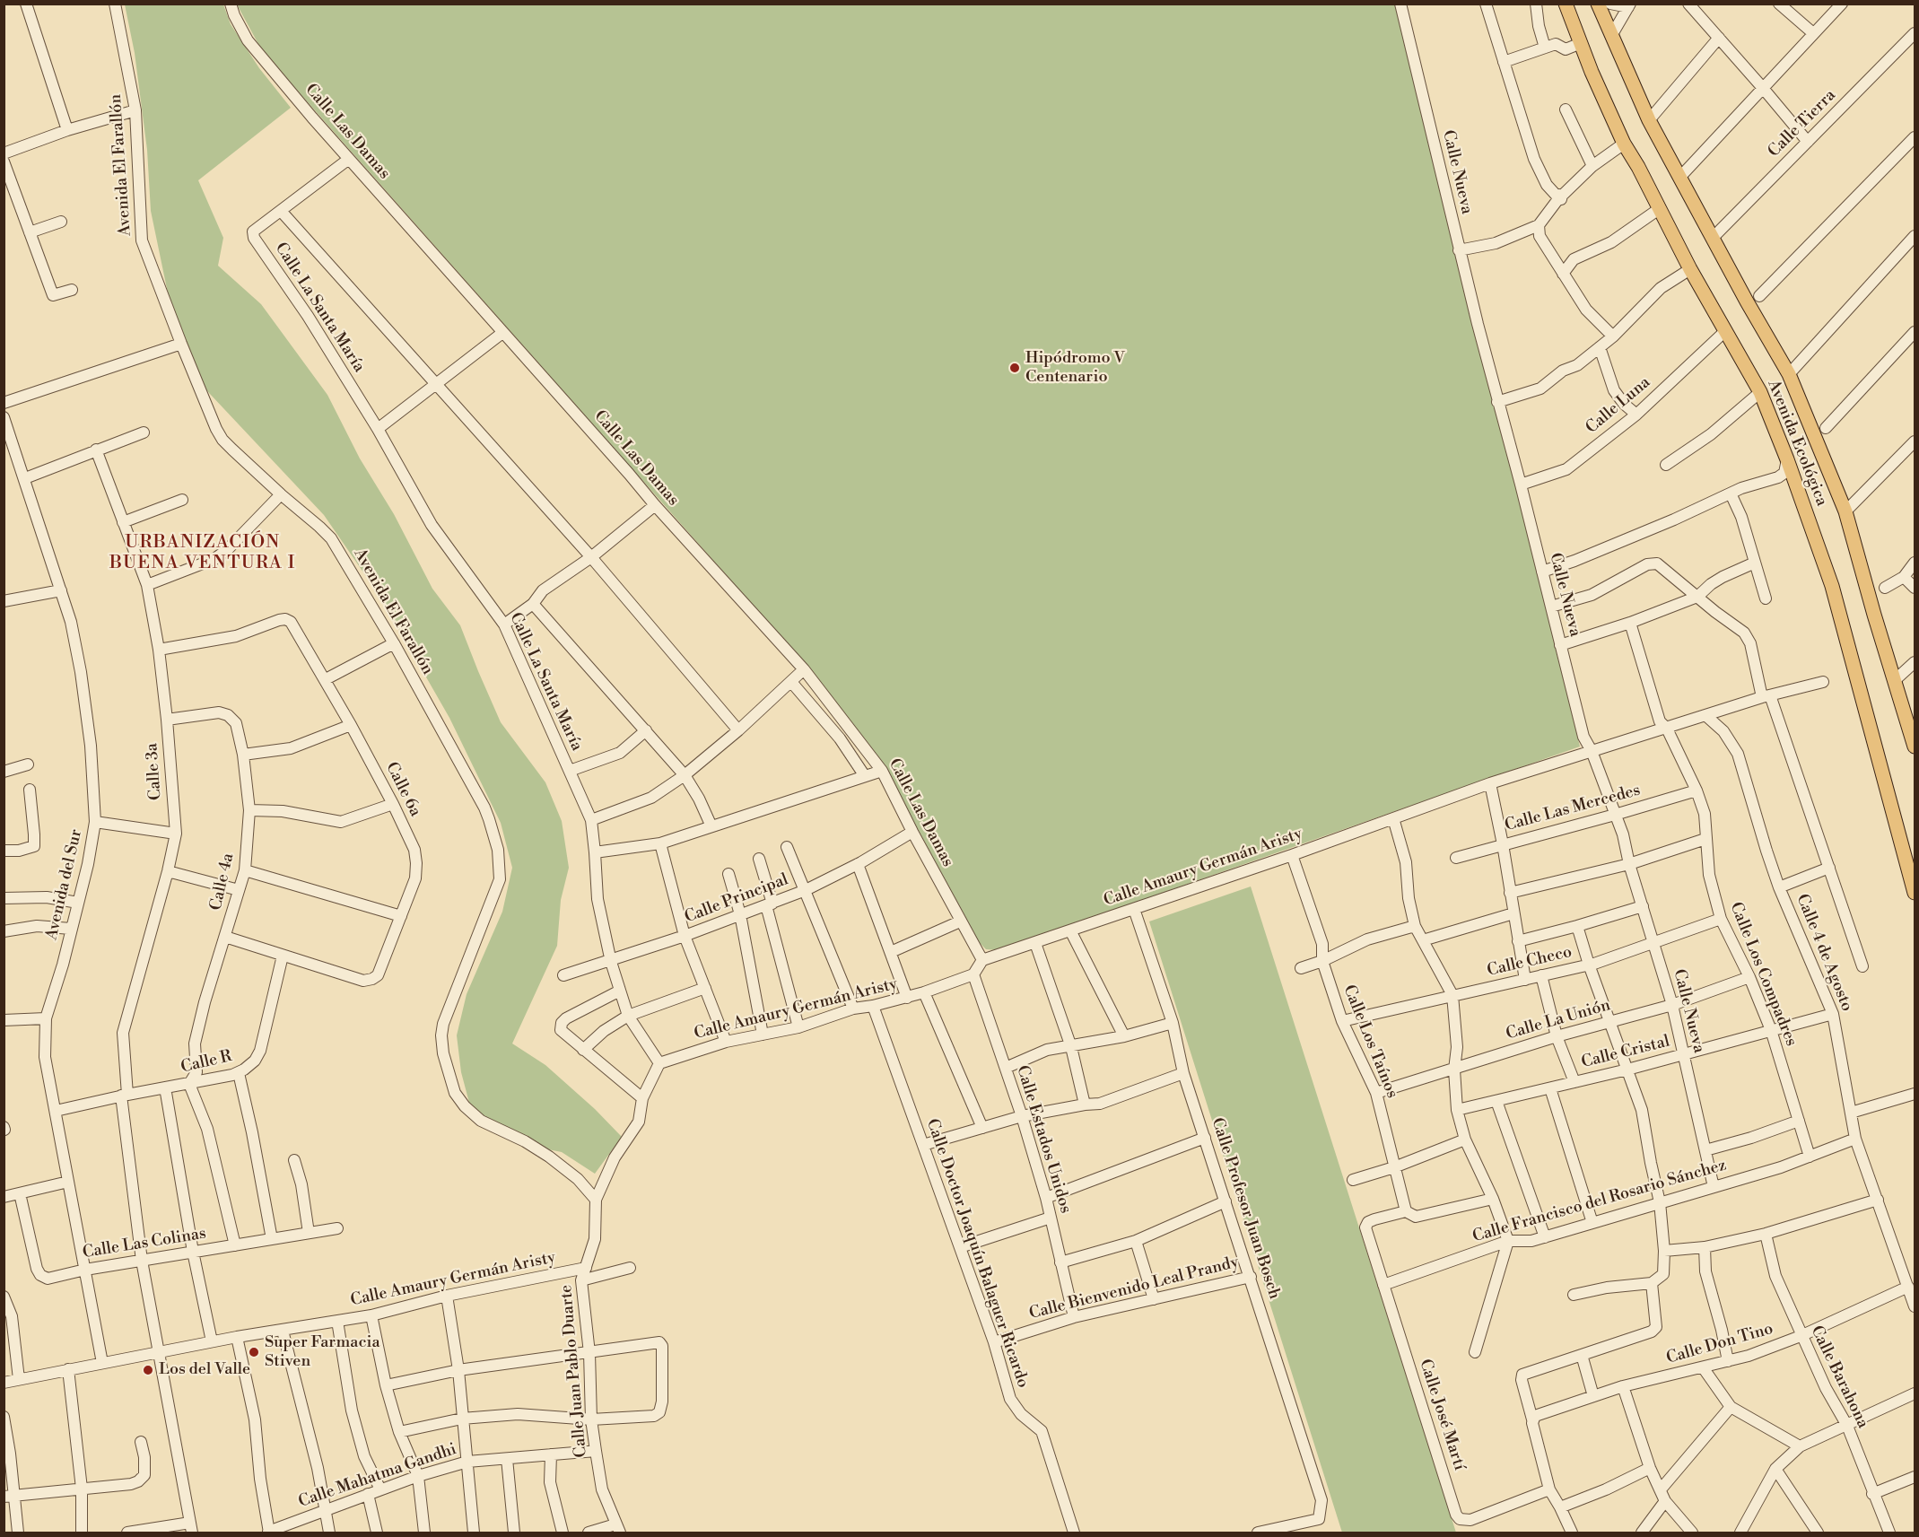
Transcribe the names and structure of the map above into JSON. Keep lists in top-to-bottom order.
{
  "streets": {
    "main road": ["Avenida Ecológica"],
    "street": [
      "Calle Tierra",
      "Calle Las Damas",
      "Avenida El Farallón",
      "Calle Nueva",
      "Calle La Santa María",
      "Calle Luna",
      "Calle 3a",
      "Calle 6a",
      "Calle Las Mercedes",
      "Calle Amaury Germán Aristy",
      "Calle 4a",
      "Avenida del Sur",
      "Calle Principal",
      "Calle 4 de Agosto",
      "Calle Checo",
      "Calle Los Compadres",
      "Calle La Unión",
      "Calle Los Taínos",
      "Calle Cristal",
      "Calle R",
      "Calle Estados Unidos",
      "Calle Francisco del Rosario Sánchez",
      "Calle Profesor Juan Bosch",
      "Calle Las Colinas",
      "Calle Doctor Joaquín Balaguer Ricardo",
      "Calle Bienvenido Leal Prandy",
      "Calle Don Tino",
      "Calle Juan Pablo Duarte",
      "Calle Barahona",
      "Calle José Martí",
      "Calle Mahatma Gandhi"
    ]
  },
  "crossings": [
    ["Calle Tierra", "Avenida Ecológica"],
    ["Calle Las Damas", "Calle Amaury Germán Aristy"],
    ["Calle Las Damas", "Calle Principal"],
    ["Calle Nueva", "Calle Luna"],
    ["Calle Nueva", "Calle Las Mercedes"],
    ["Calle Nueva", "Calle Amaury Germán Aristy"],
    ["Calle Nueva", "Calle Checo"],
    ["Calle Nueva", "Calle La Unión"],
    ["Calle Nueva", "Calle Cristal"],
    ["Calle Nueva", "Calle Francisco del Rosario Sánchez"],
    ["Calle La Santa María", "Calle Amaury Germán Aristy"],
    ["Calle La Santa María", "Calle Principal"],
    ["Calle Luna", "Avenida Ecológica"],
    ["Calle 3a", "Calle 6a"],
    ["Calle 3a", "Calle Amaury Germán Aristy"],
    ["Calle 3a", "Calle 4a"],
    ["Calle 3a", "Calle R"],
    ["Calle 3a", "Calle Las Colinas"],
    ["Calle 6a", "Calle R"],
    ["Calle Las Mercedes", "Calle Los Compadres"],
    ["Calle Amaury Germán Aristy", "Avenida del Sur"],
    ["Calle Amaury Germán Aristy", "Calle 4 de Agosto"],
    ["Calle Amaury Germán Aristy", "Calle Los Compadres"],
    ["Calle Amaury Germán Aristy", "Calle Los Taínos"],
    ["Calle Amaury Germán Aristy", "Calle Estados Unidos"],
    ["Calle Amaury Germán Aristy", "Calle Profesor Juan Bosch"],
    ["Calle Amaury Germán Aristy", "Calle Doctor Joaquín Balaguer Ricardo"],
    ["Calle Amaury Germán Aristy", "Calle Juan Pablo Duarte"],
    ["Calle 4a", "Calle R"],
    ["Avenida del Sur", "Calle R"],
    ["Avenida del Sur", "Calle Las Colinas"],
    ["Calle 4 de Agosto", "Calle Cristal"],
    ["Calle 4 de Agosto", "Calle Francisco del Rosario Sánchez"],
    ["Calle 4 de Agosto", "Calle Don Tino"],
    ["Calle Checo", "Calle Los Compadres"],
    ["Calle Checo", "Calle Los Taínos"],
    ["Calle Los Compadres", "Calle La Unión"],
    ["Calle Los Compadres", "Calle Cristal"],
    ["Calle Los Compadres", "Calle Francisco del Rosario Sánchez"],
    ["Calle La Unión", "Calle Los Taínos"],
    ["Calle Los Taínos", "Calle José Martí"],
    ["Calle Estados Unidos", "Calle Bienvenido Leal Prandy"],
    ["Calle Francisco del Rosario Sánchez", "Calle José Martí"],
    ["Calle Profesor Juan Bosch", "Calle Bienvenido Leal Prandy"],
    ["Calle Doctor Joaquín Balaguer Ricardo", "Calle Bienvenido Leal Prandy"],
    ["Calle Don Tino", "Calle Barahona"],
    ["Calle Juan Pablo Duarte", "Calle Mahatma Gandhi"]
  ],
  "districts": ["URBANIZACIÓN BUENA VENTURA I"],
  "places": ["Hipódromo V Centenario", "Super Farmacia Stiven", "Los del Valle"]
}
